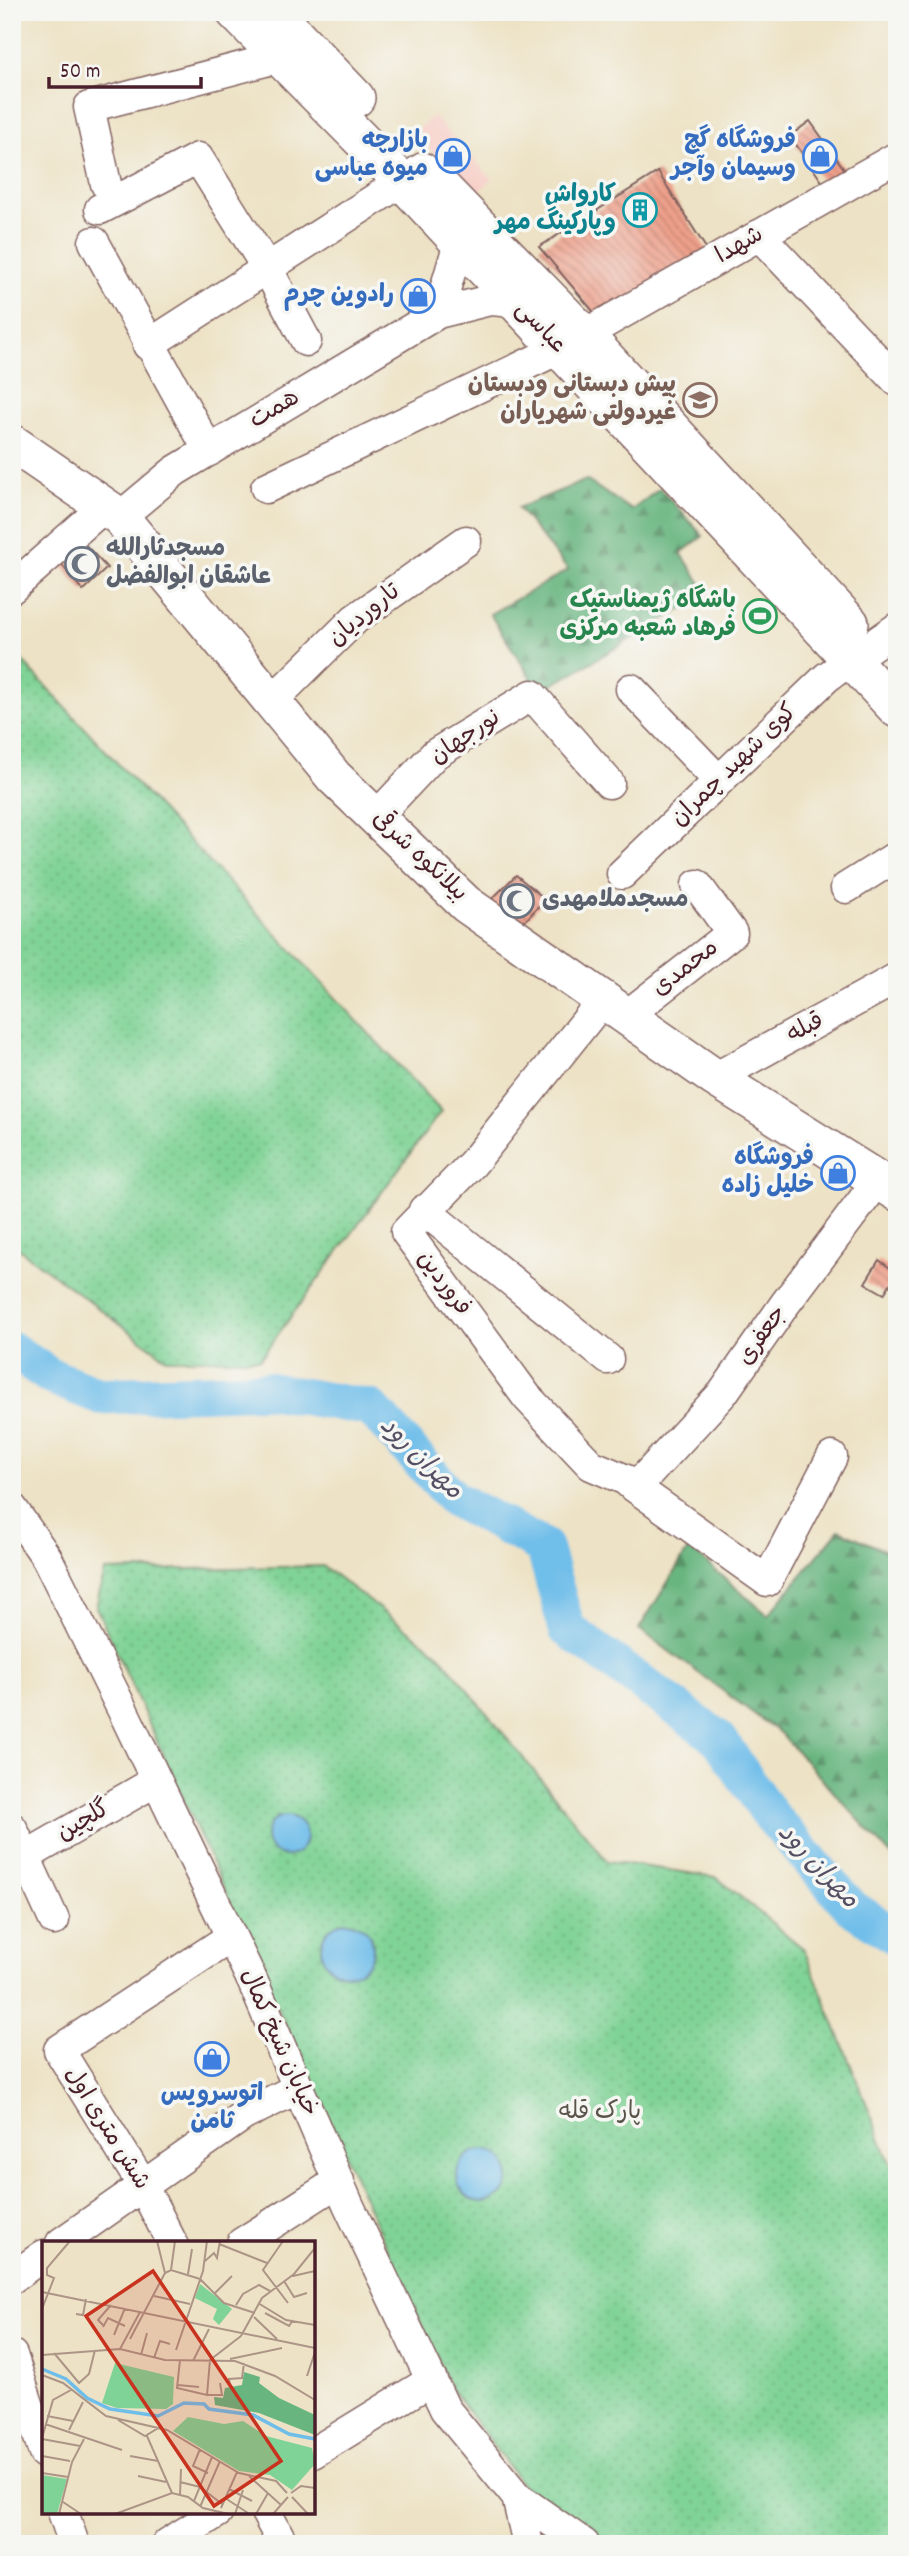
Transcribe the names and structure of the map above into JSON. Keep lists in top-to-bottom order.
{
  "streets": {
    "main road": ["عباسى", "بیلانکوه شرقی"],
    "street": [
      "شهدا",
      "همت",
      "تاروردیان",
      "نورجهان",
      "کوی شهید چمران",
      "محمدی",
      "قبله",
      "فروردین",
      "جعفری",
      "گلچین",
      "خیابان شیخ کمال",
      "شش متری اول"
    ]
  },
  "crossings": [
    ["شهدا", "عباسى"],
    ["عباسى", "همت"],
    ["عباسى", "کوی شهید چمران"],
    ["همت", "بیلانکوه شرقی"],
    ["تاروردیان", "بیلانکوه شرقی"],
    ["نورجهان", "بیلانکوه شرقی"],
    ["بیلانکوه شرقی", "محمدی"],
    ["بیلانکوه شرقی", "قبله"],
    ["بیلانکوه شرقی", "فروردین"],
    ["بیلانکوه شرقی", "جعفری"],
    ["محمدی", "فروردین"],
    ["فروردین", "جعفری"],
    ["گلچین", "خیابان شیخ کمال"],
    ["خیابان شیخ کمال", "شش متری اول"]
  ],
  "water": ["مهران رود"],
  "parks": ["پارک قله"],
  "places": {
    "shop": [
      "بازارچه میوه عباسی",
      "فروشگاه گچ وسیمان وآجر",
      "رادوین چرم",
      "فروشگاه خلیل زاده",
      "اتوسرویس ثامن"
    ],
    "building": ["کارواش وپارکینگ مهر"],
    "school or university": ["پیش دبستانی ودبستان غیردولتی شهریاران"],
    "mosque": ["مسجدثارالله عاشقان ابوالفضل", "مسجدملامهدی"],
    "sports": ["باشگاه ژیمناستیک فرهاد شعبه مرکزی"]
  },
  "scale_bar": "50 m"
}
